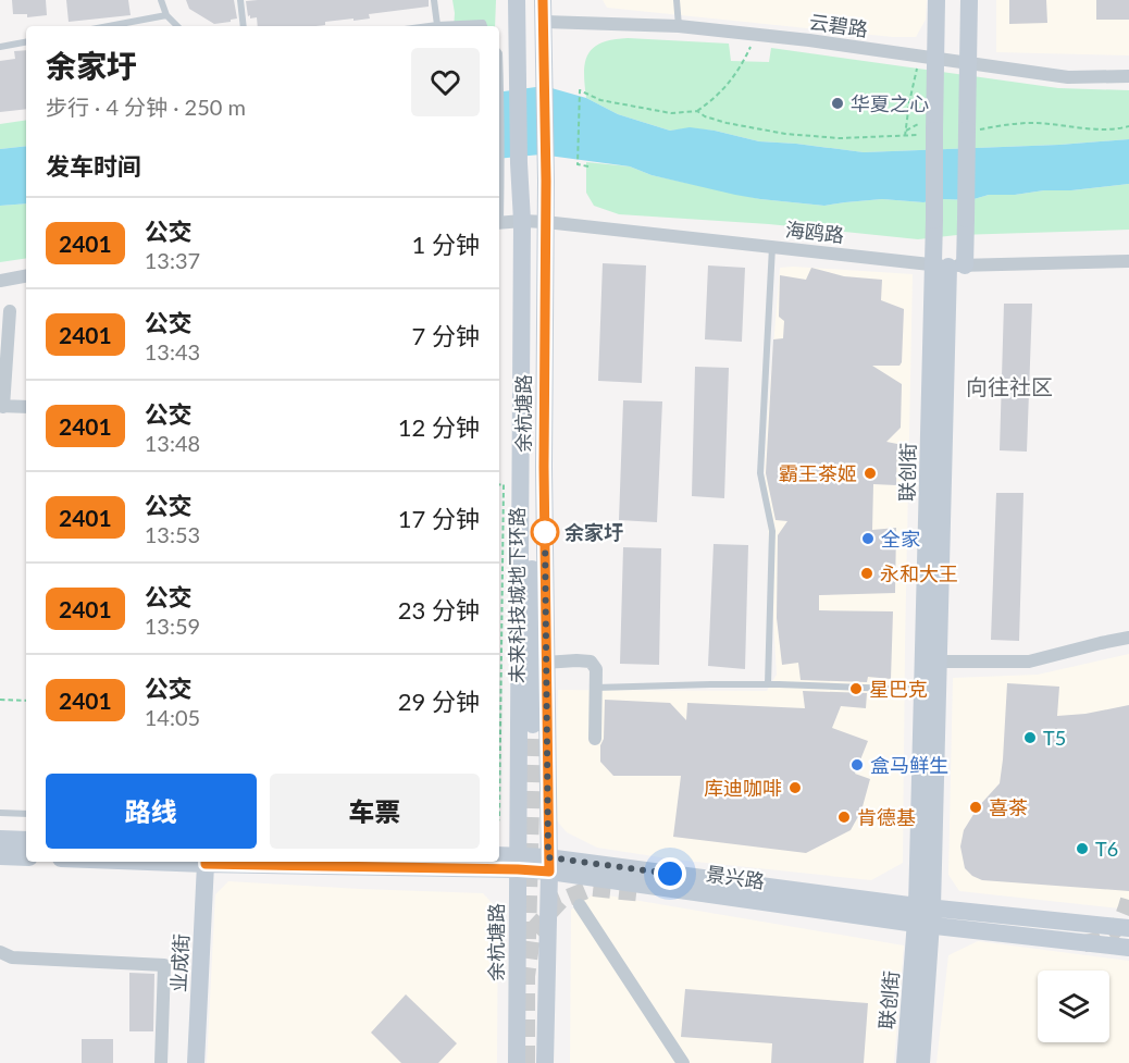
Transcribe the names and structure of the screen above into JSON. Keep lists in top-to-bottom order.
{
  "streets": {
    "street": [
      "云碧路",
      "海鸥路",
      "余杭塘路",
      "联创街",
      "未来科技城地下环路",
      "景兴路",
      "业成街"
    ]
  },
  "crossings": [
    ["云碧路", "余杭塘路"],
    ["云碧路", "联创街"],
    ["海鸥路", "余杭塘路"],
    ["海鸥路", "联创街"],
    ["余杭塘路", "未来科技城地下环路"],
    ["余杭塘路", "景兴路"],
    ["联创街", "景兴路"],
    ["景兴路", "业成街"]
  ],
  "districts": ["向往社区"],
  "places": [
    "华夏之心",
    "霸王茶姬",
    "余家圩",
    "全家",
    "永和大王",
    "星巴克",
    "T5",
    "盒马鲜生",
    "库迪咖啡",
    "喜茶",
    "肯德基",
    "T6"
  ],
  "lines": ["bus line 2401"],
  "page": {
    "heading": [
      ["余家圩", "步行 · 4 分钟 · 250 m"],
      "发车时间"
    ],
    "list": [
      {
        "mark": "2401",
        "name": "公交",
        "note": "13:37",
        "value": "1 分钟"
      },
      {
        "mark": "2401",
        "name": "公交",
        "note": "13:43",
        "value": "7 分钟"
      },
      {
        "mark": "2401",
        "name": "公交",
        "note": "13:48",
        "value": "12 分钟"
      },
      {
        "mark": "2401",
        "name": "公交",
        "note": "13:53",
        "value": "17 分钟"
      },
      {
        "mark": "2401",
        "name": "公交",
        "note": "13:59",
        "value": "23 分钟"
      },
      {
        "mark": "2401",
        "name": "公交",
        "note": "14:05",
        "value": "29 分钟"
      }
    ],
    "buttons": ["路线", "车票"]
  }
}
